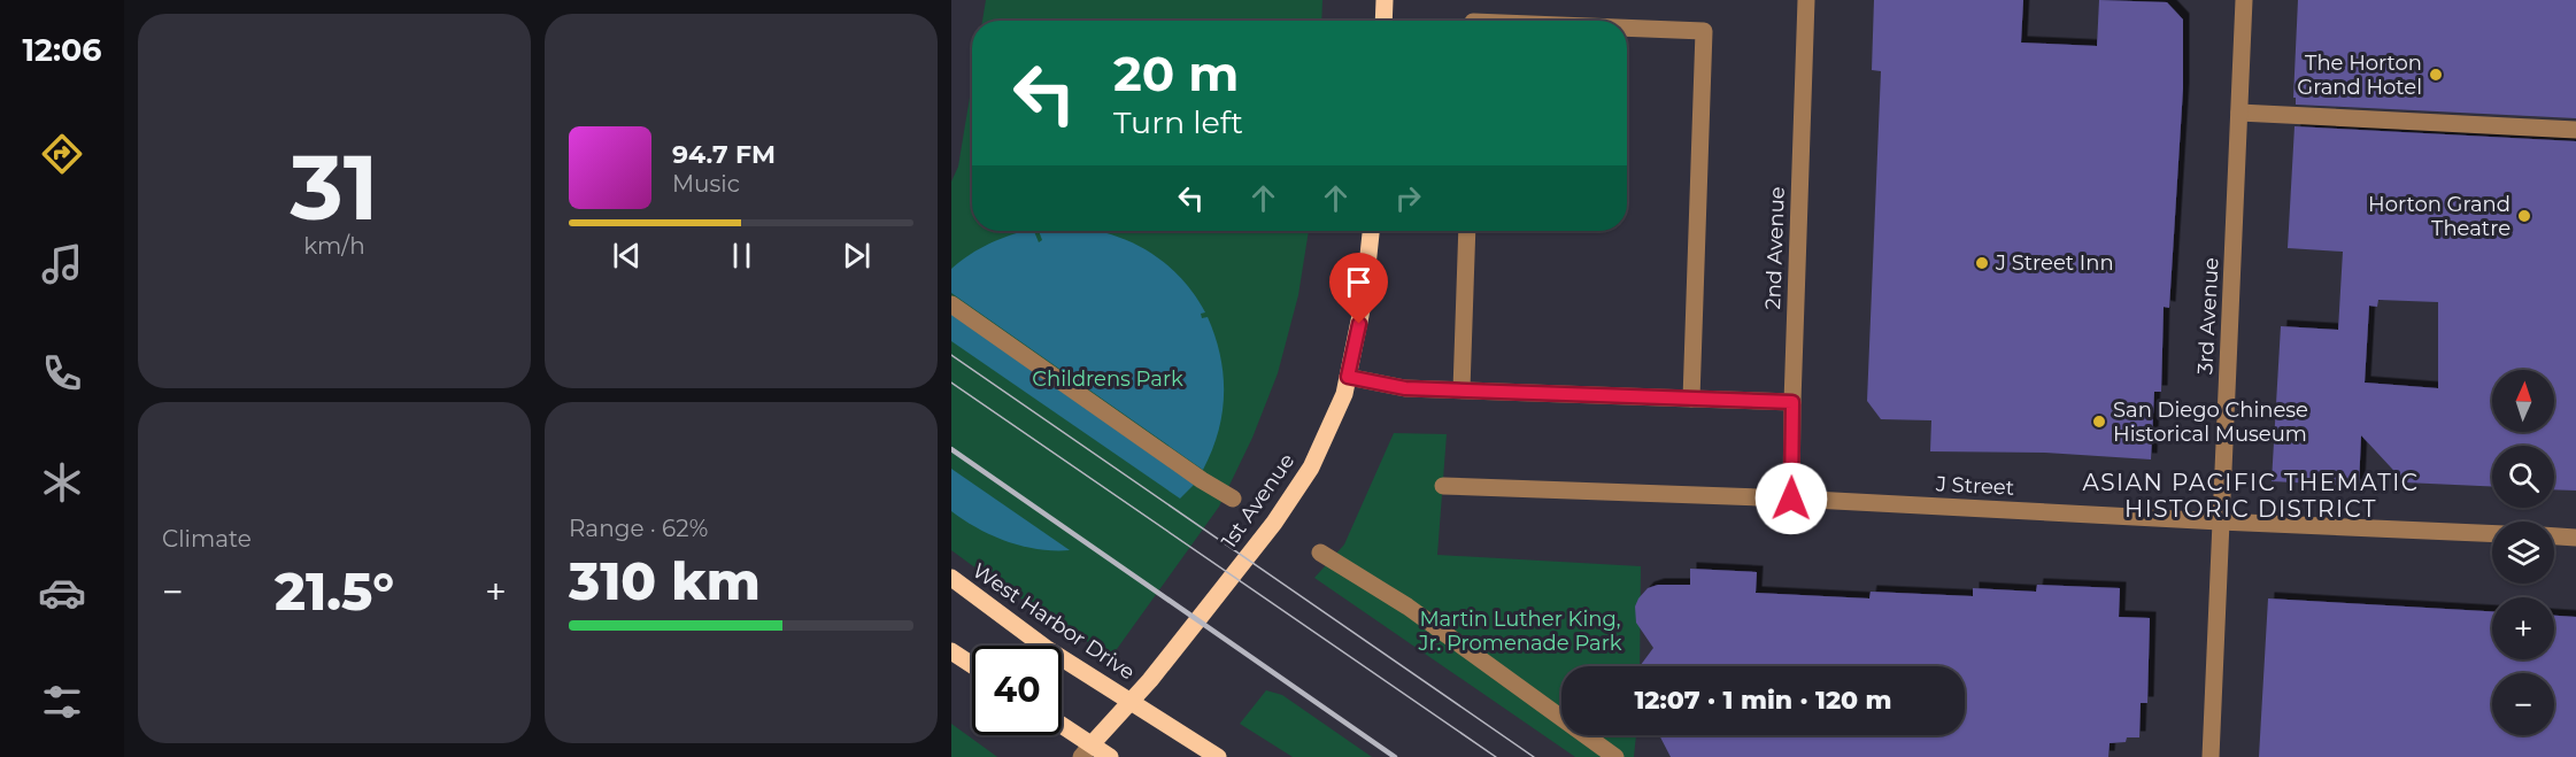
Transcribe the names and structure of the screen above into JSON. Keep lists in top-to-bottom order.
{
  "streets": {
    "main road": ["1st Avenue", "West Harbor Drive"],
    "street": ["2nd Avenue", "3rd Avenue", "J Street"]
  },
  "crossings": [
    ["2nd Avenue", "J Street"],
    ["3rd Avenue", "J Street"],
    ["1st Avenue", "West Harbor Drive"]
  ],
  "districts": ["ASIAN PACIFIC THEMATIC HISTORIC DISTRICT"],
  "parks": ["Childrens Park", "Martin Luther King, Jr. Promenade Park"],
  "places": [
    "The Horton Grand Hotel",
    "Horton Grand Theatre",
    "J Street Inn",
    "San Diego Chinese Historical Museum"
  ],
  "north": "top",
  "page": {
    "tabs": "12:06",
    "tile": [
      ["31", "km/h"],
      "Climate",
      ["Range · 62%", "310 km"]
    ],
    "turn": ["20 m", "Turn left"],
    "song": ["94.7 FM", "Music"],
    "map_buttons": ["+", "−"],
    "heat": ["−", "21.5°", "+"],
    "limit": "40",
    "trip": "12:07 · 1 min · 120 m"
  }
}
